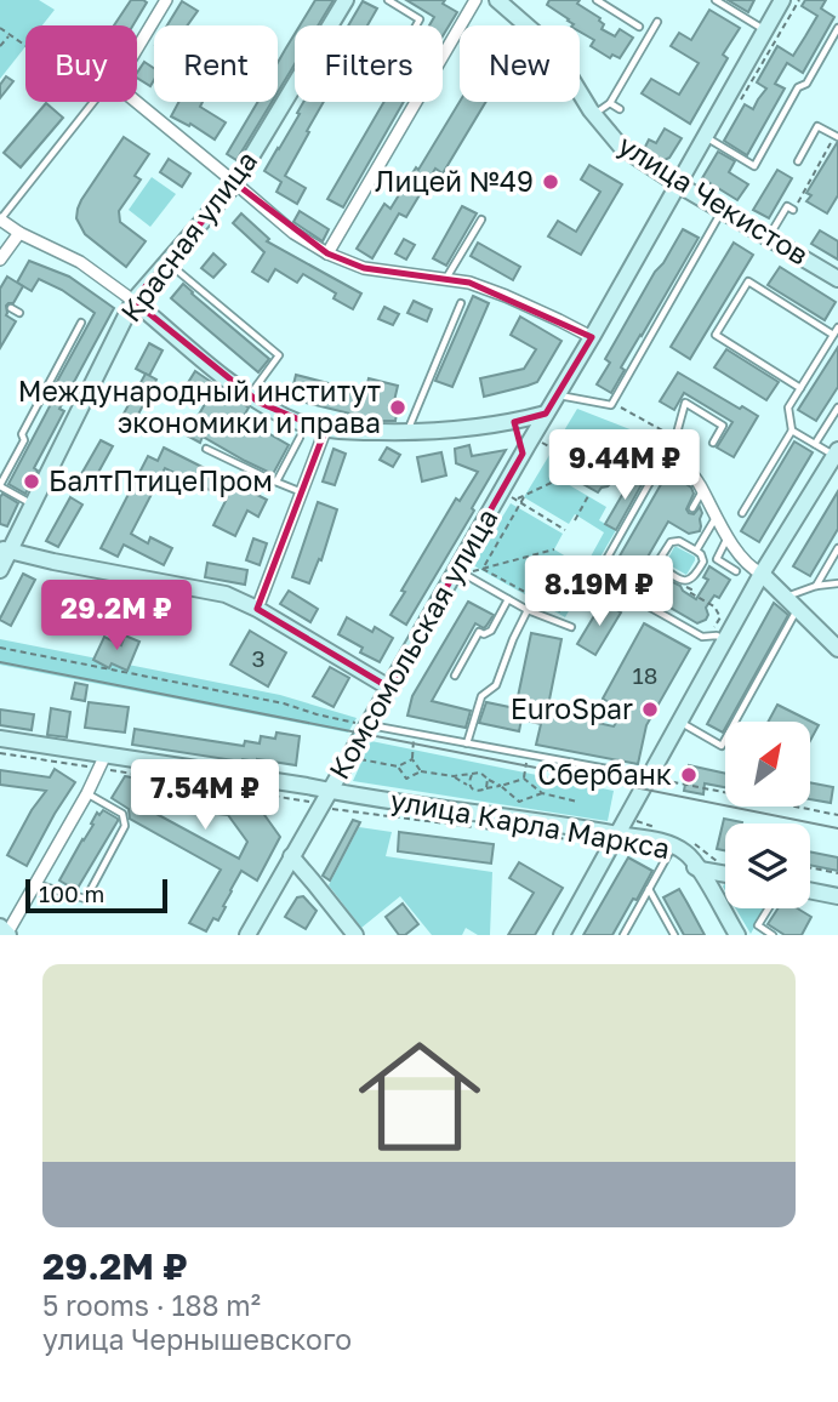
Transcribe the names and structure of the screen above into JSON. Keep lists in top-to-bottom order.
{
  "streets": {
    "main road": [
      "улица Чекистов",
      "Красная улица",
      "Комсомольская улица",
      "улица Карла Маркса"
    ]
  },
  "crossings": [
    ["улица Чекистов", "Комсомольская улица"],
    ["Комсомольская улица", "улица Карла Маркса"]
  ],
  "places": [
    "Лицей №49",
    "Международный институт экономики и права",
    "БалтПтицеПром",
    "EuroSpar",
    "Сбербанк"
  ],
  "house_numbers": ["3", "18"],
  "scale_bar": "100 m",
  "north": "top right",
  "page": {
    "chip": [
      "Buy",
      "Rent",
      "Filters",
      "New"
    ],
    "price": [
      "9.44M ₽",
      "8.19M ₽",
      "29.2M ₽",
      "7.54M ₽"
    ],
    "scale": "100 m",
    "list": [
      {
        "name": "29.2M ₽",
        "note": "5 rooms · 188 m² · улица Чернышевского"
      }
    ]
  }
}
